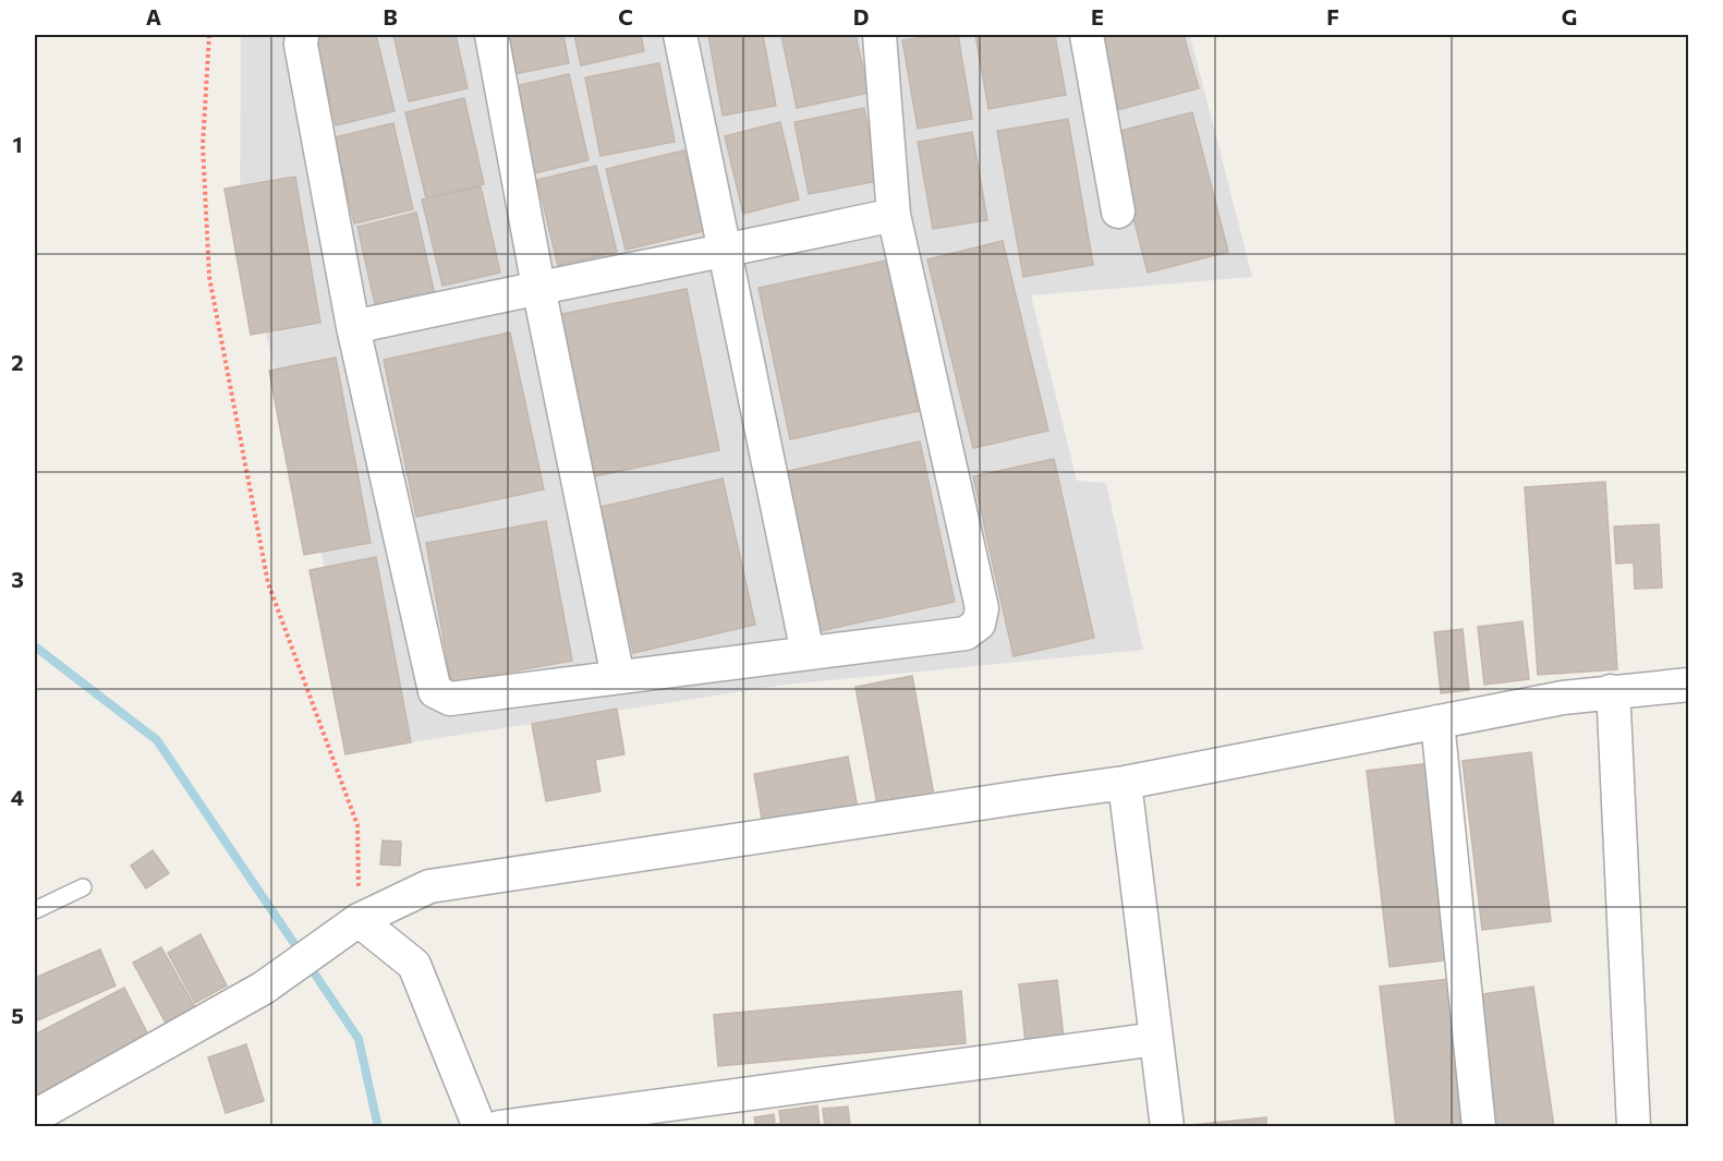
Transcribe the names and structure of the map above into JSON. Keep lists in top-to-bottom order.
{
  "grid": {
    "columns": [
      "A",
      "B",
      "C",
      "D",
      "E",
      "F",
      "G"
    ],
    "rows": [
      "1",
      "2",
      "3",
      "4",
      "5"
    ]
  }
}
